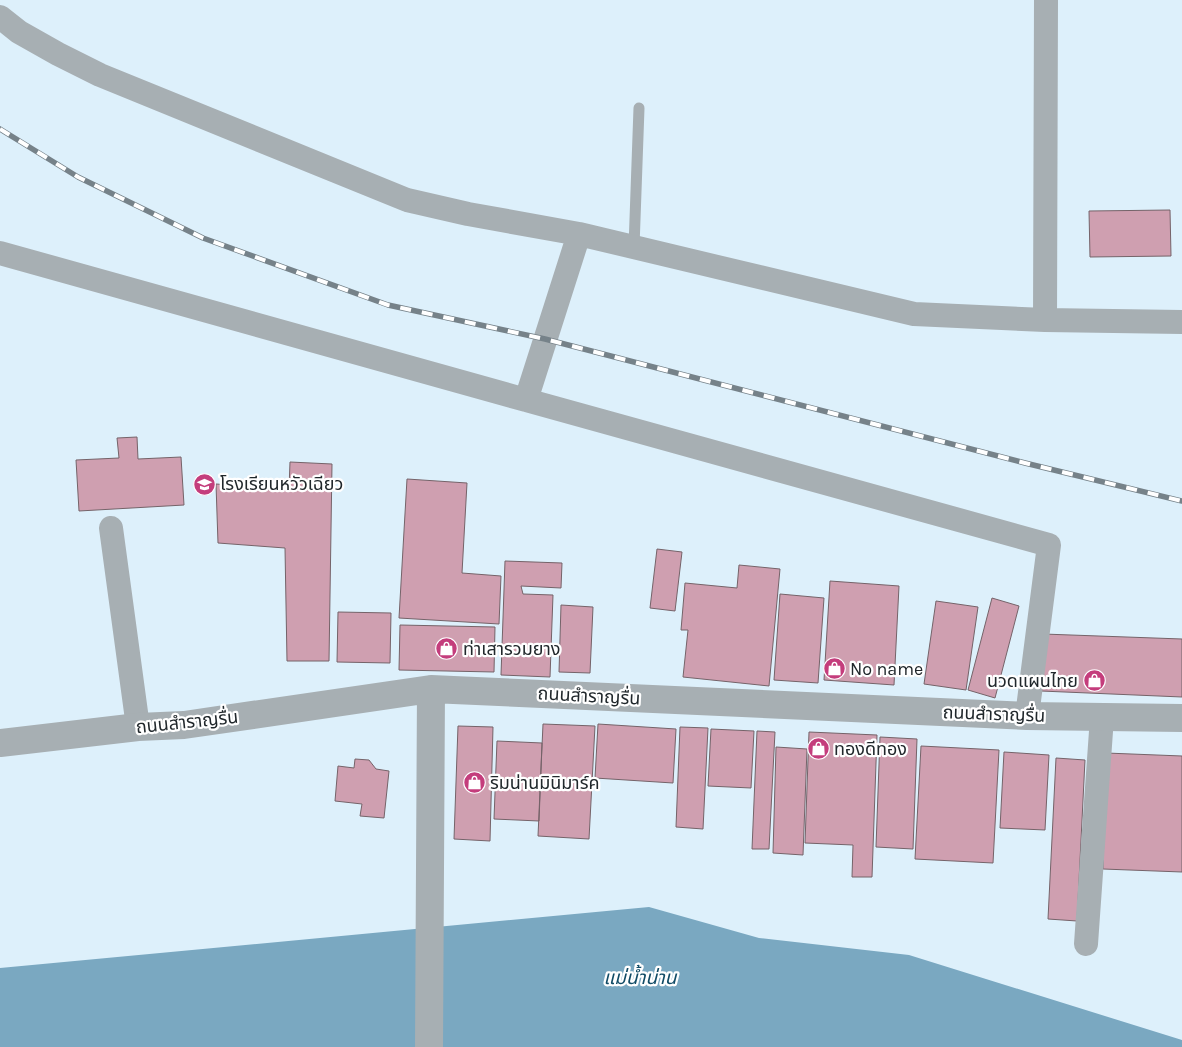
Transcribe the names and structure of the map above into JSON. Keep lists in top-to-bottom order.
{
  "streets": {
    "street": ["ถนนสำราญรื่น"]
  },
  "water": ["แม่น้ำน่าน"],
  "places": {
    "school or university": ["โรงเรียนหวัวเฉียว"],
    "shop": [
      "ท่าเสารวมยาง",
      "No name",
      "นวดแผนไทย",
      "ทองดีทอง",
      "ริมน่านมินิมาร์ค"
    ]
  }
}
